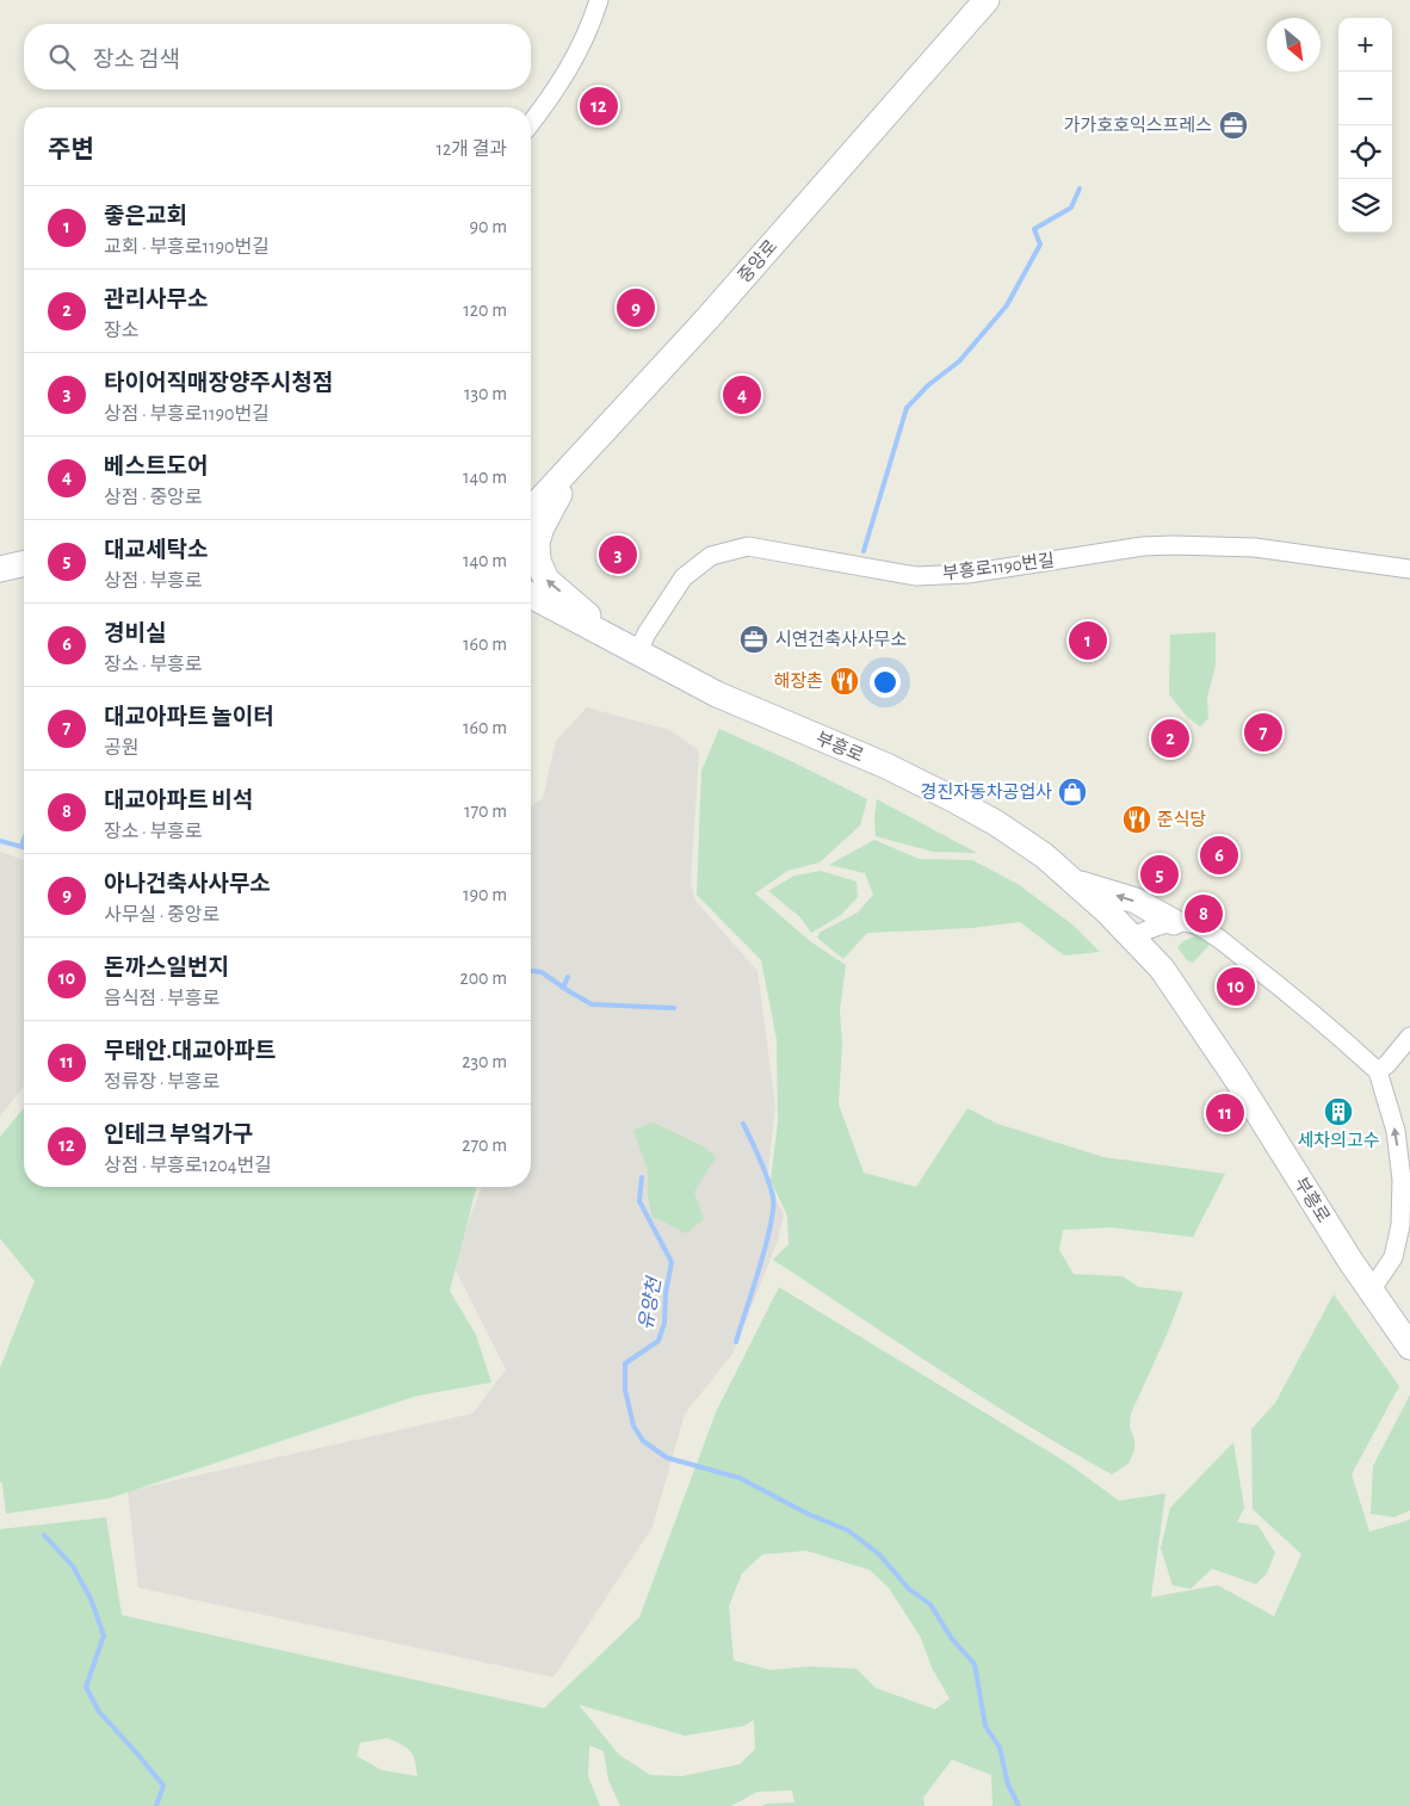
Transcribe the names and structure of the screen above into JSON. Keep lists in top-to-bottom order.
{
  "streets": {
    "main road": ["중앙로", "부흥로"],
    "street": ["부흥로1190번길"]
  },
  "crossings": [
    ["부흥로1190번길", "부흥로"]
  ],
  "water": ["유양천"],
  "places": {
    "office": ["가가호호익스프레스", "시연건축사사무소"],
    "restaurant": ["해장촌", "준식당"],
    "shop": ["경진자동차공업사"],
    "building": ["세차의고수"]
  },
  "north": "bottom right",
  "page": {
    "map_buttons": ["+", "−"],
    "search": "장소 검색",
    "pins": [
      "12",
      "9",
      "4",
      "3",
      "1",
      "7",
      "2",
      "6",
      "5",
      "8",
      "10",
      "11"
    ],
    "heading": ["주변", "12개 결과"],
    "list": [
      {
        "mark": "1",
        "name": "좋은교회",
        "note": "교회 · 부흥로1190번길",
        "value": "90 m"
      },
      {
        "mark": "2",
        "name": "관리사무소",
        "note": "장소",
        "value": "120 m"
      },
      {
        "mark": "3",
        "name": "타이어직매장양주시청점",
        "note": "상점 · 부흥로1190번길",
        "value": "130 m"
      },
      {
        "mark": "4",
        "name": "베스트도어",
        "note": "상점 · 중앙로",
        "value": "140 m"
      },
      {
        "mark": "5",
        "name": "대교세탁소",
        "note": "상점 · 부흥로",
        "value": "140 m"
      },
      {
        "mark": "6",
        "name": "경비실",
        "note": "장소 · 부흥로",
        "value": "160 m"
      },
      {
        "mark": "7",
        "name": "대교아파트 놀이터",
        "note": "공원",
        "value": "160 m"
      },
      {
        "mark": "8",
        "name": "대교아파트 비석",
        "note": "장소 · 부흥로",
        "value": "170 m"
      },
      {
        "mark": "9",
        "name": "아나건축사사무소",
        "note": "사무실 · 중앙로",
        "value": "190 m"
      },
      {
        "mark": "10",
        "name": "돈까스일번지",
        "note": "음식점 · 부흥로",
        "value": "200 m"
      },
      {
        "mark": "11",
        "name": "무태안.대교아파트",
        "note": "정류장 · 부흥로",
        "value": "230 m"
      },
      {
        "mark": "12",
        "name": "인테크 부엌가구",
        "note": "상점 · 부흥로1204번길",
        "value": "270 m"
      }
    ]
  }
}
